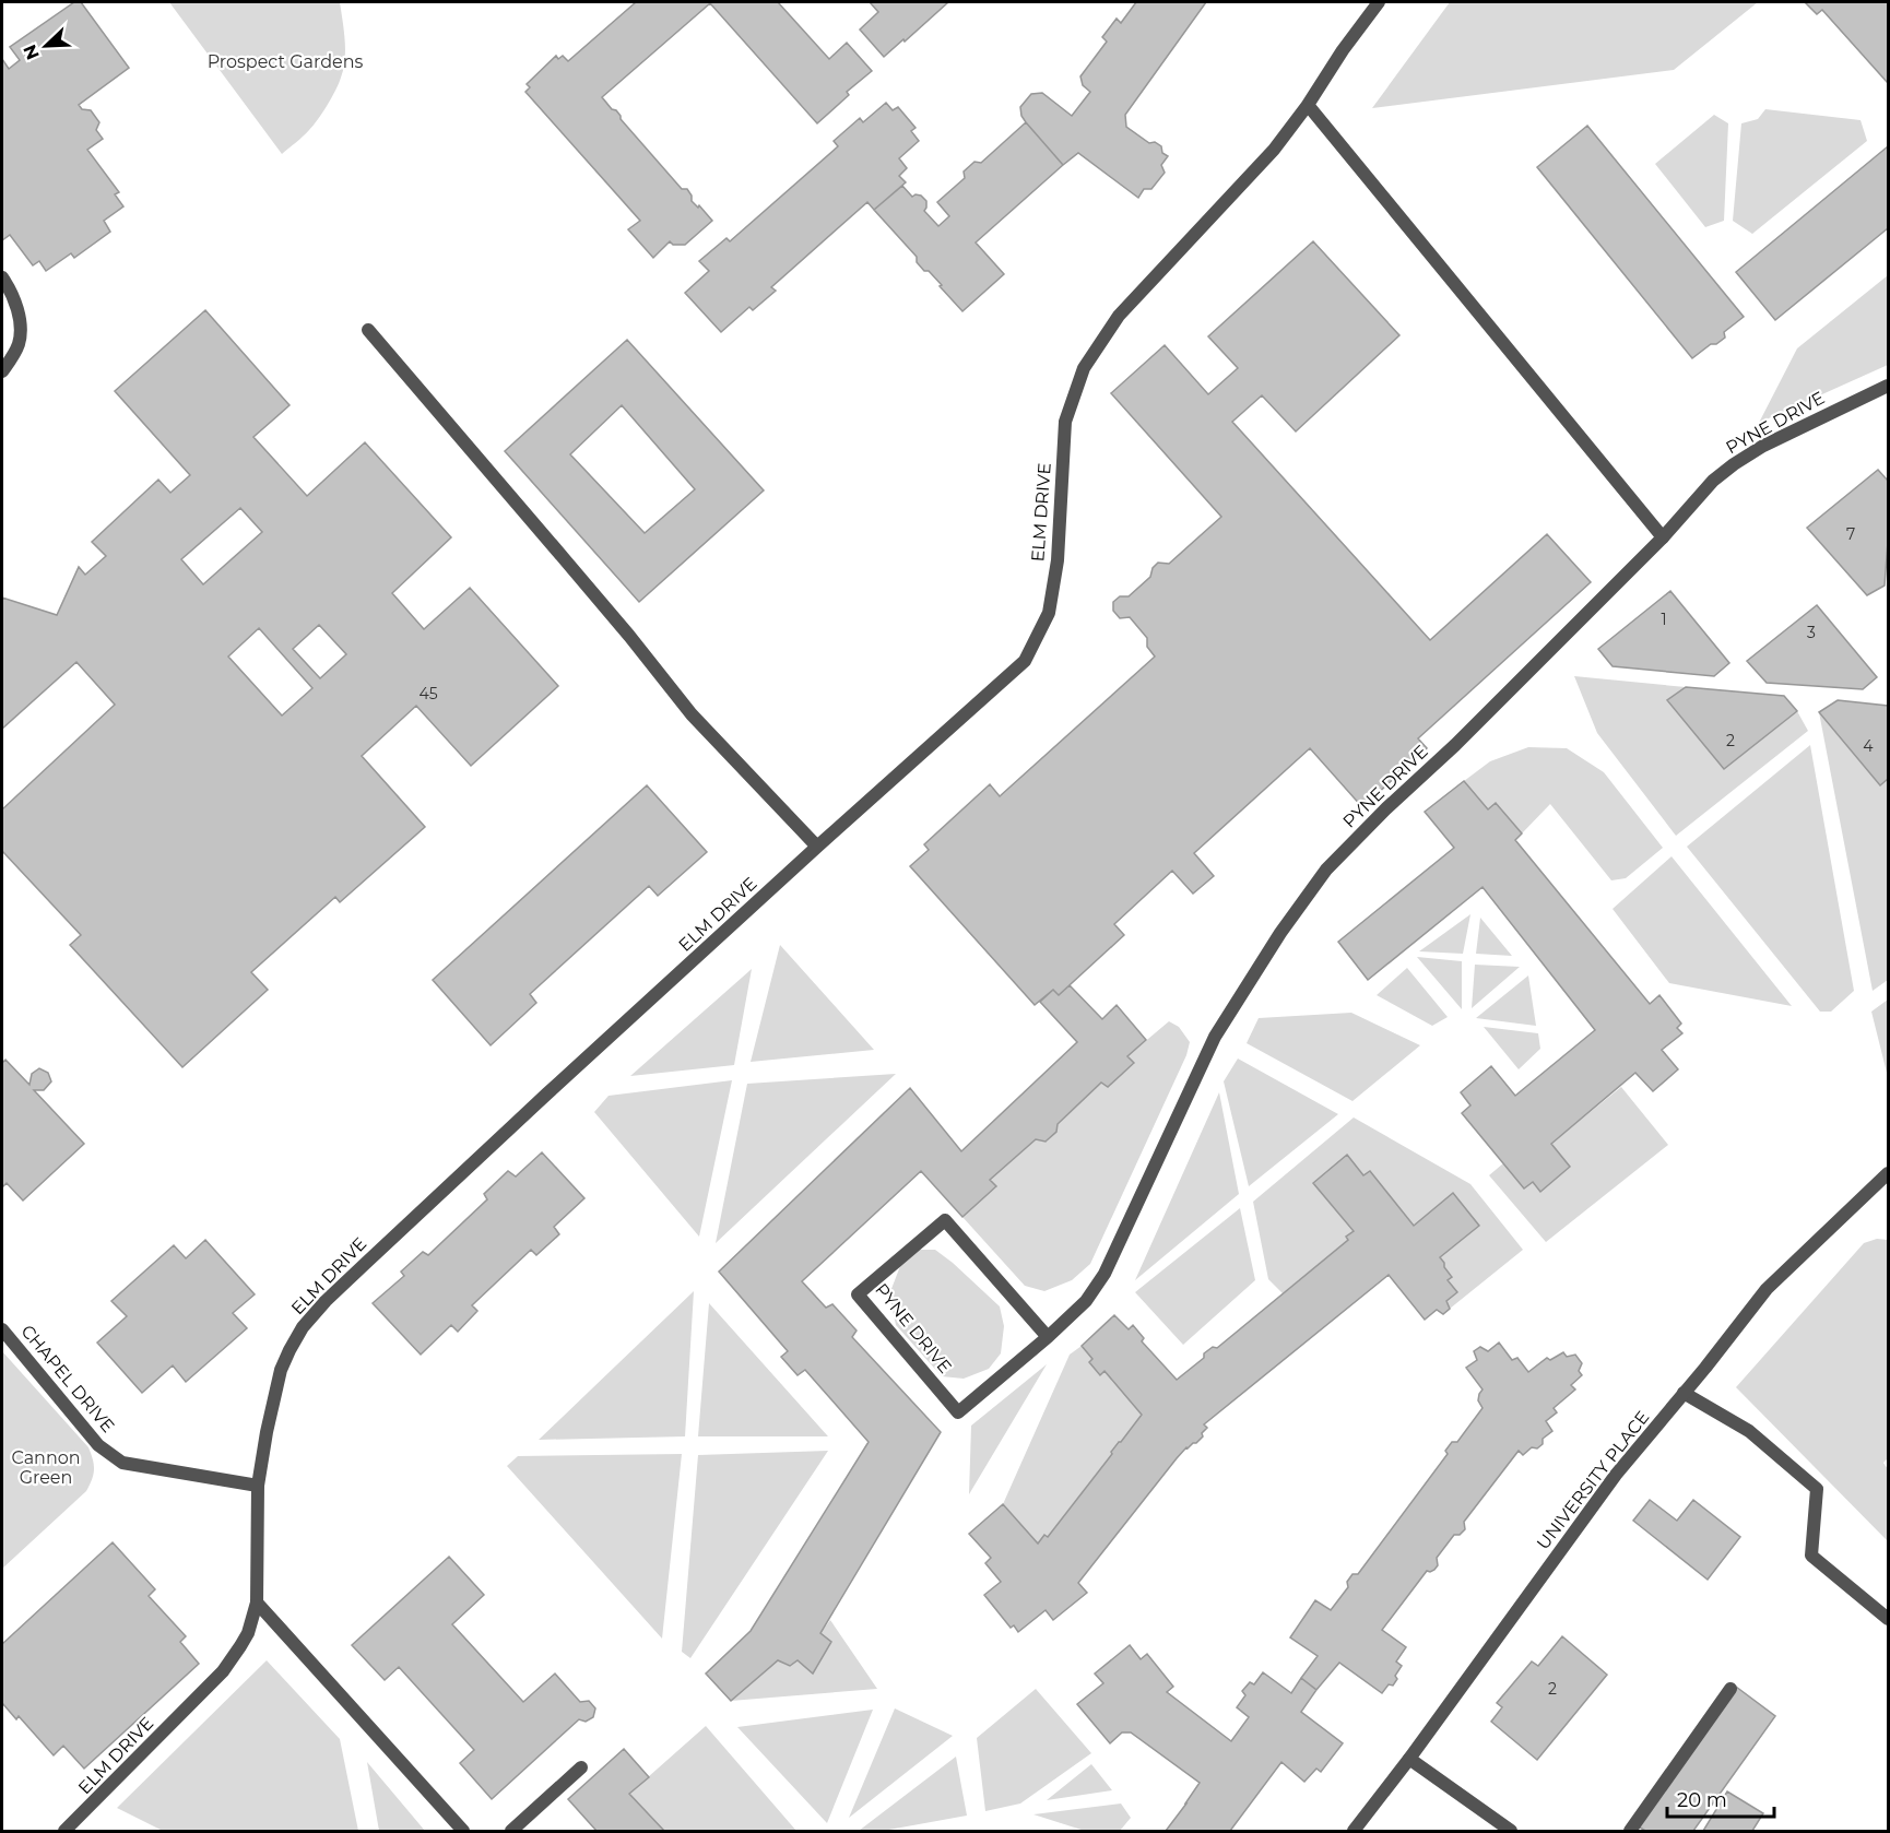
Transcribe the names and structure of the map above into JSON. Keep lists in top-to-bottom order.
{
  "streets": {
    "street": [
      "PYNE DRIVE",
      "ELM DRIVE",
      "CHAPEL DRIVE",
      "UNIVERSITY PLACE"
    ]
  },
  "crossings": [
    ["ELM DRIVE", "CHAPEL DRIVE"]
  ],
  "parks": ["Prospect Gardens", "Cannon Green"],
  "house_numbers": [
    "7",
    "1",
    "3",
    "45",
    "2",
    "4",
    "2"
  ],
  "scale_bar": "20 m",
  "north": "bottom left"
}
